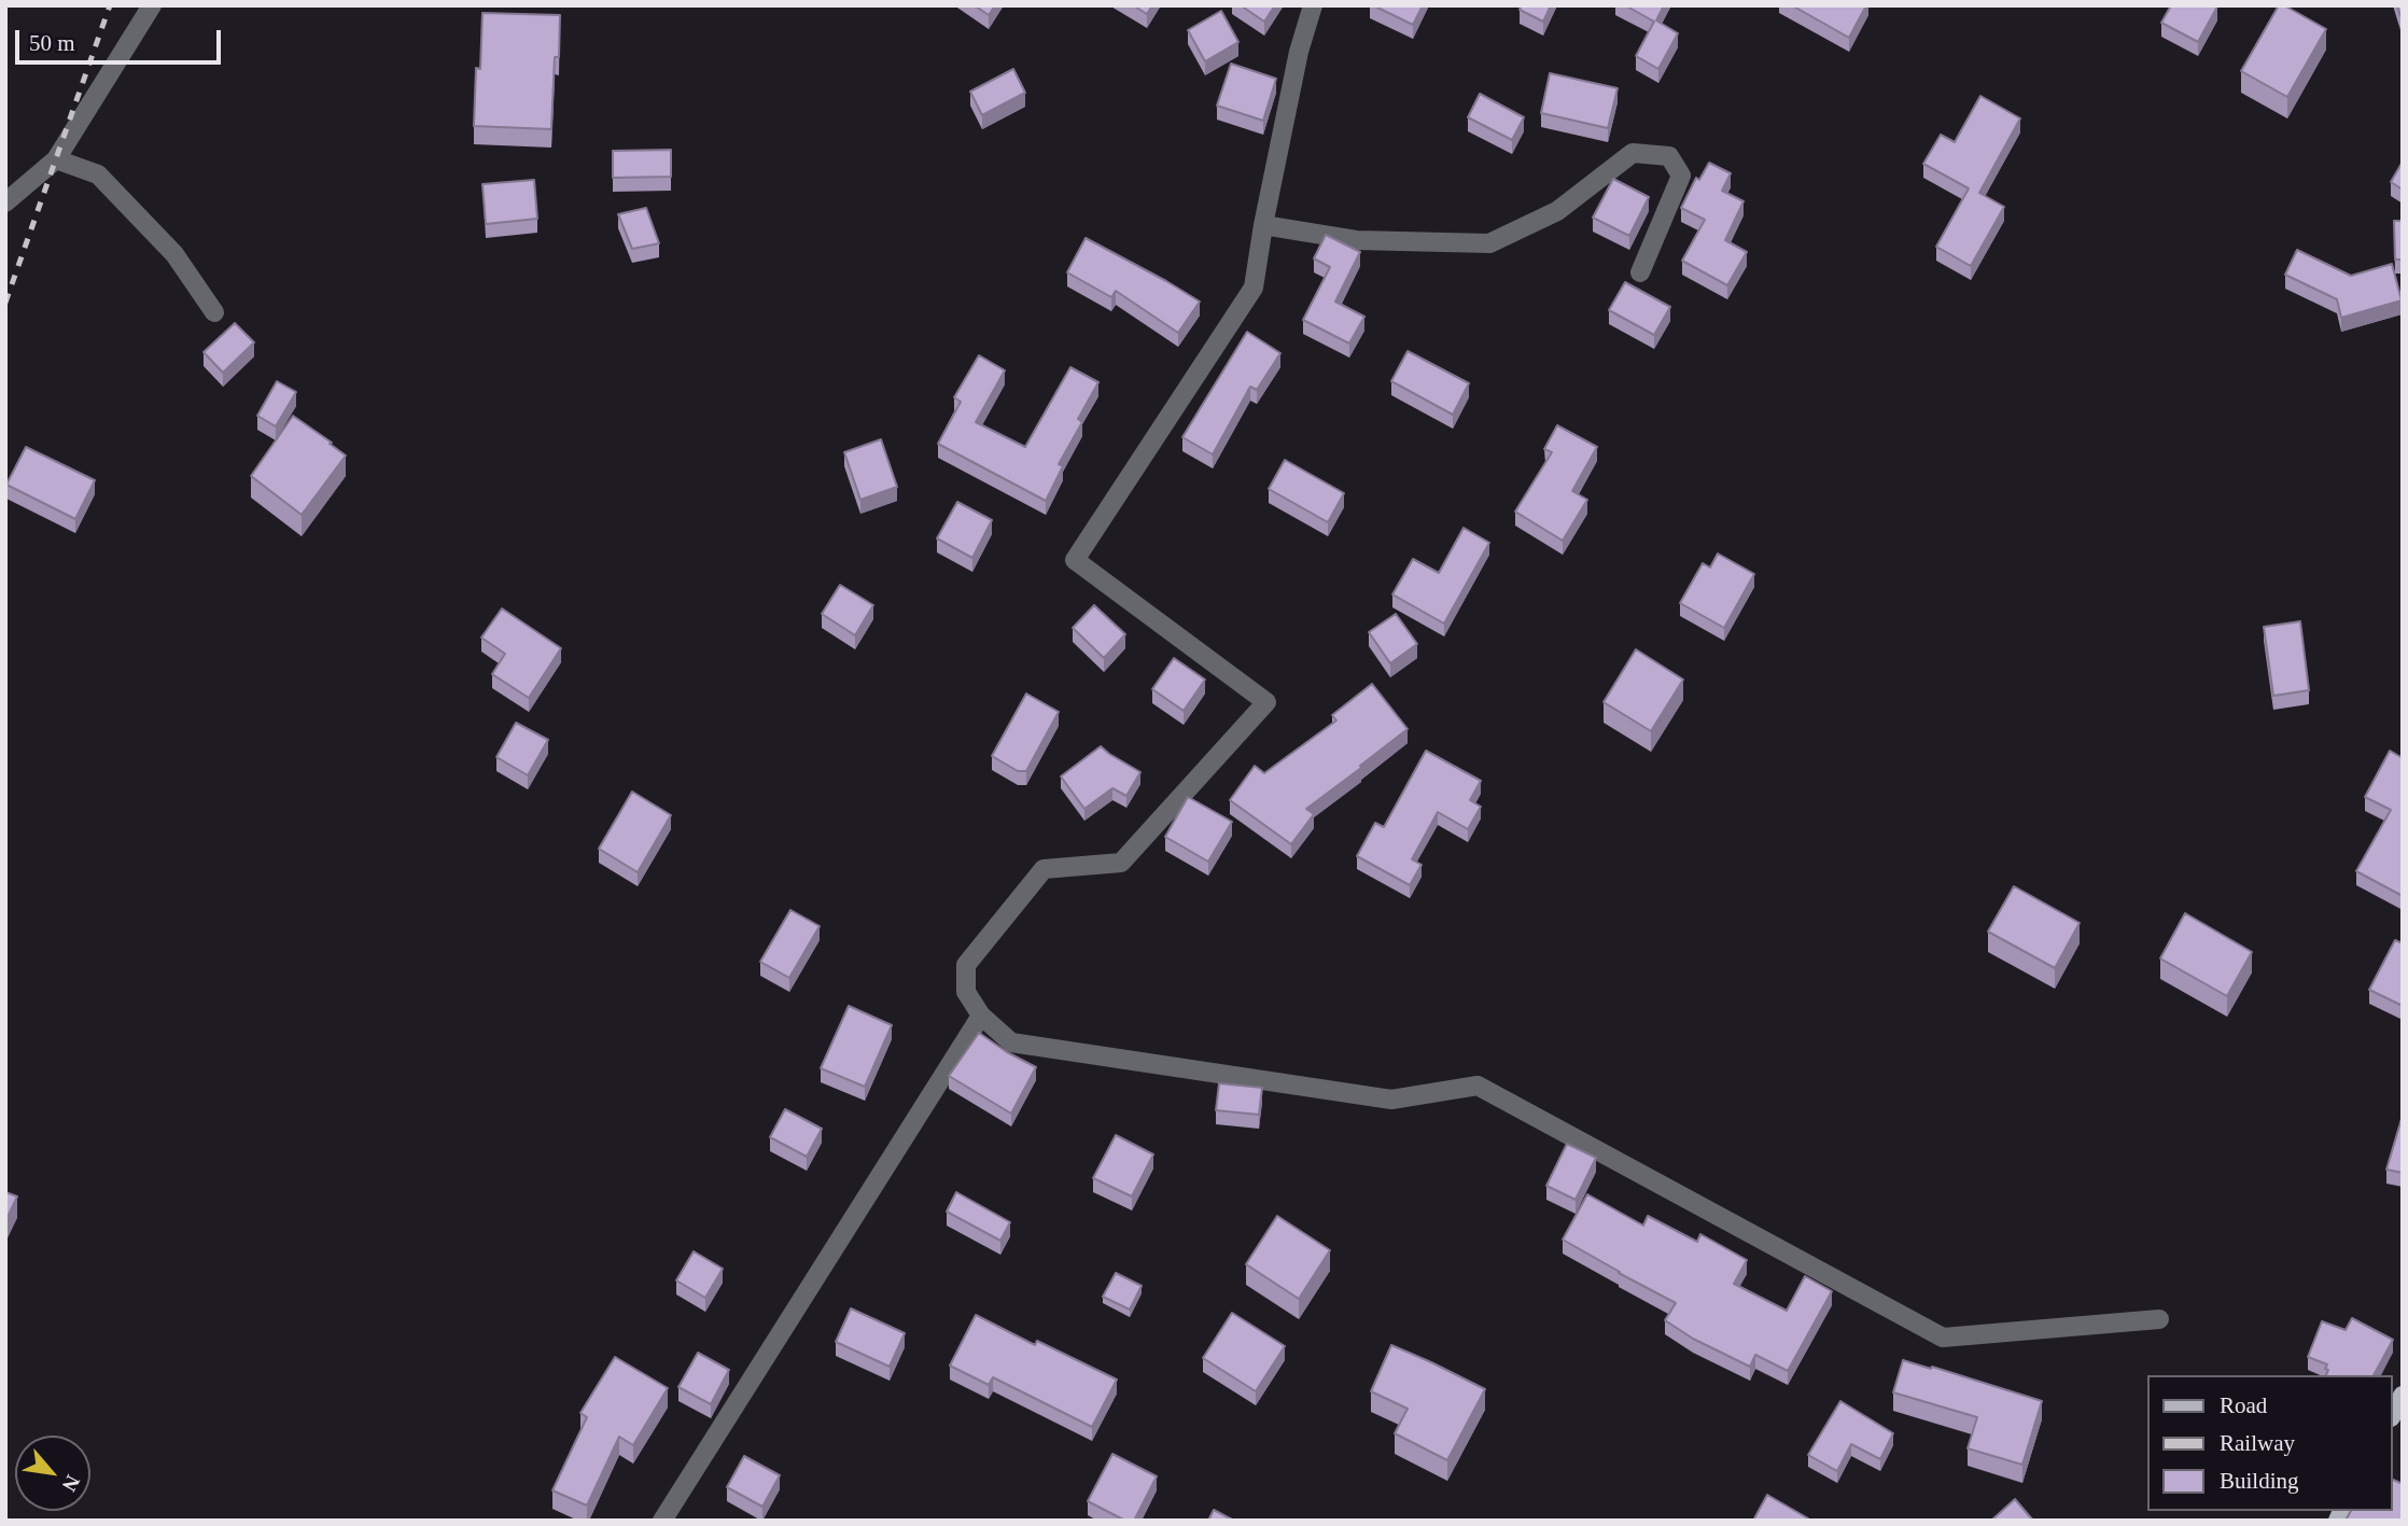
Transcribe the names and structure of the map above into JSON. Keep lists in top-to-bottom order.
{
  "legend": ["Road", "Railway", "Building"],
  "scale_bar": "50 m",
  "north": "bottom right"
}
